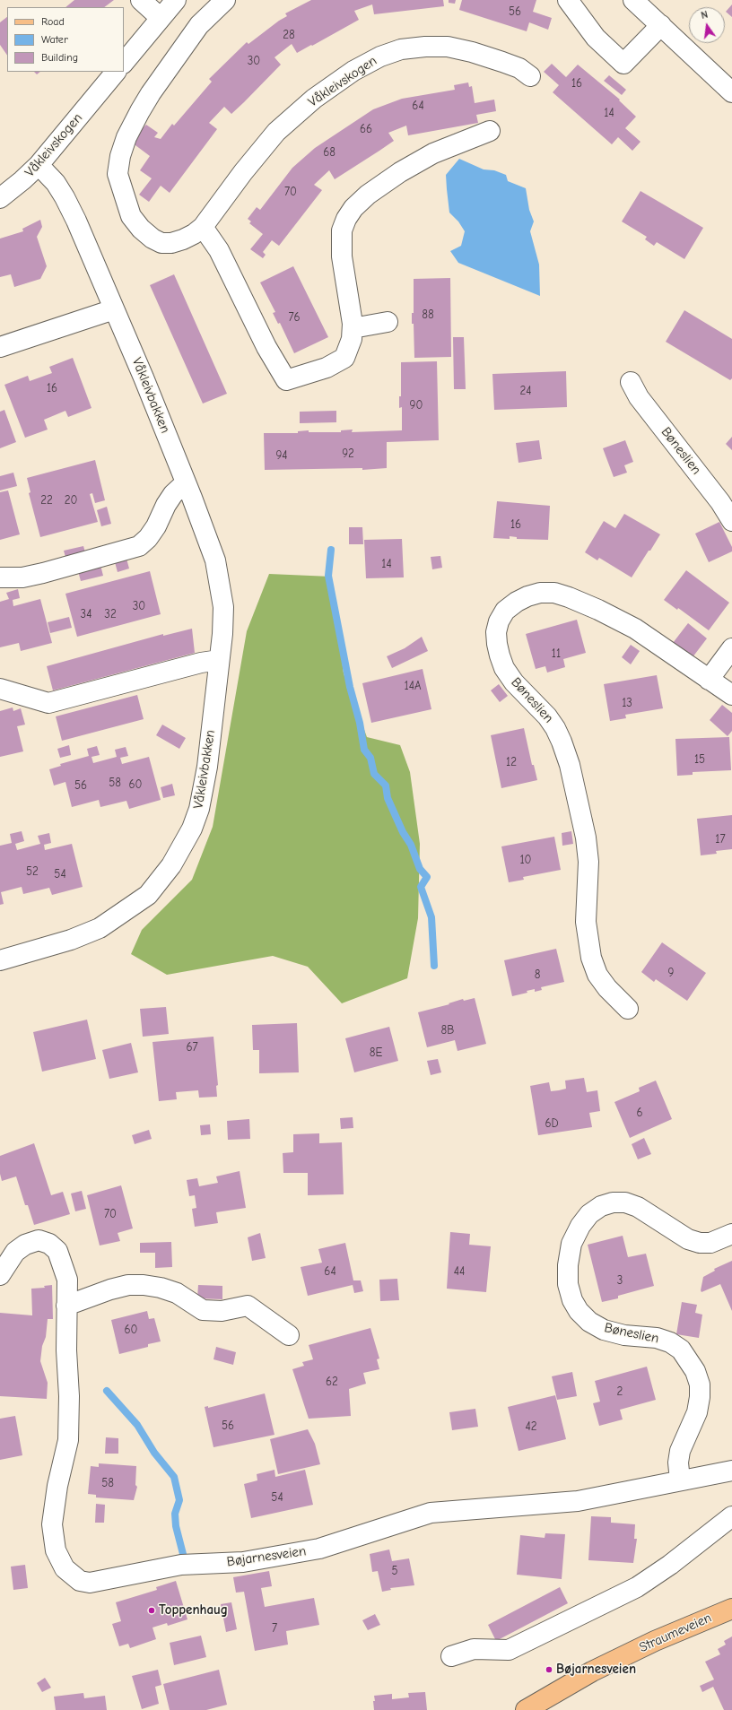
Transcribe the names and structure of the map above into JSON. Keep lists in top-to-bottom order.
{
  "streets": {
    "main road": ["Straumeveien"],
    "street": [
      "Våkleivskogen",
      "Våkleivbakken",
      "Bøneslien",
      "Bøjarnesveien"
    ]
  },
  "crossings": [
    ["Våkleivskogen", "Våkleivbakken"],
    ["Bøneslien", "Bøjarnesveien"]
  ],
  "places": ["Toppenhaug", "Bøjarnesveien"],
  "house_numbers": [
    "56",
    "28",
    "30",
    "16",
    "64",
    "14",
    "66",
    "68",
    "70",
    "88",
    "76",
    "16",
    "24",
    "90",
    "92",
    "94",
    "22",
    "20",
    "16",
    "14",
    "30",
    "34",
    "32",
    "11",
    "14A",
    "13",
    "15",
    "12",
    "58",
    "60",
    "56",
    "17",
    "10",
    "52",
    "54",
    "9",
    "8",
    "8B",
    "67",
    "8E",
    "6",
    "6D",
    "70",
    "64",
    "44",
    "3",
    "60",
    "62",
    "2",
    "56",
    "42",
    "58",
    "54",
    "5",
    "7"
  ],
  "legend": ["Road", "Water", "Building"],
  "north": "top"
}
